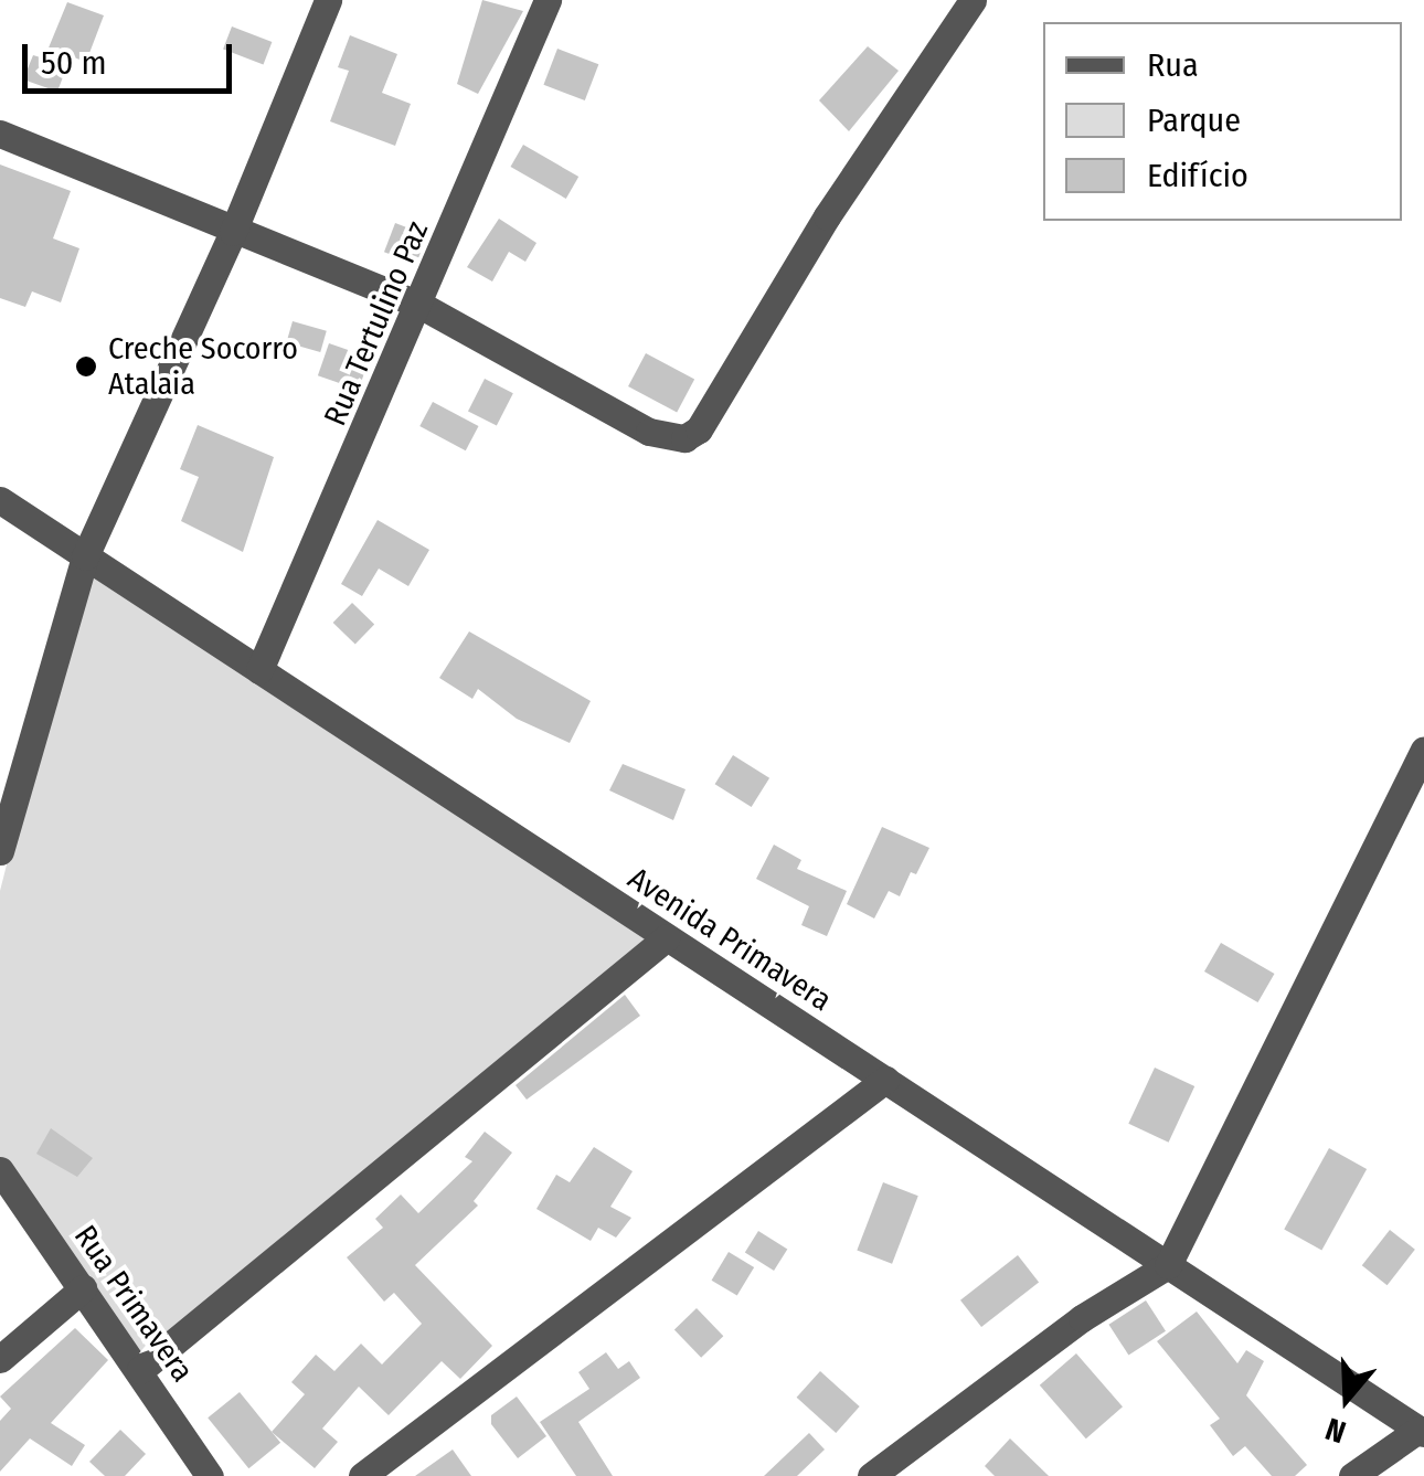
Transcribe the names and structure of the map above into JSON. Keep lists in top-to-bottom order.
{
  "streets": {
    "street": ["Rua Tertulino Paz", "Avenida Primavera", "Rua Primavera"]
  },
  "crossings": [
    ["Rua Tertulino Paz", "Avenida Primavera"]
  ],
  "places": ["Creche Socorro Atalaia"],
  "legend": ["Rua", "Parque", "Edifício"],
  "scale_bar": "50 m",
  "north": "bottom"
}
